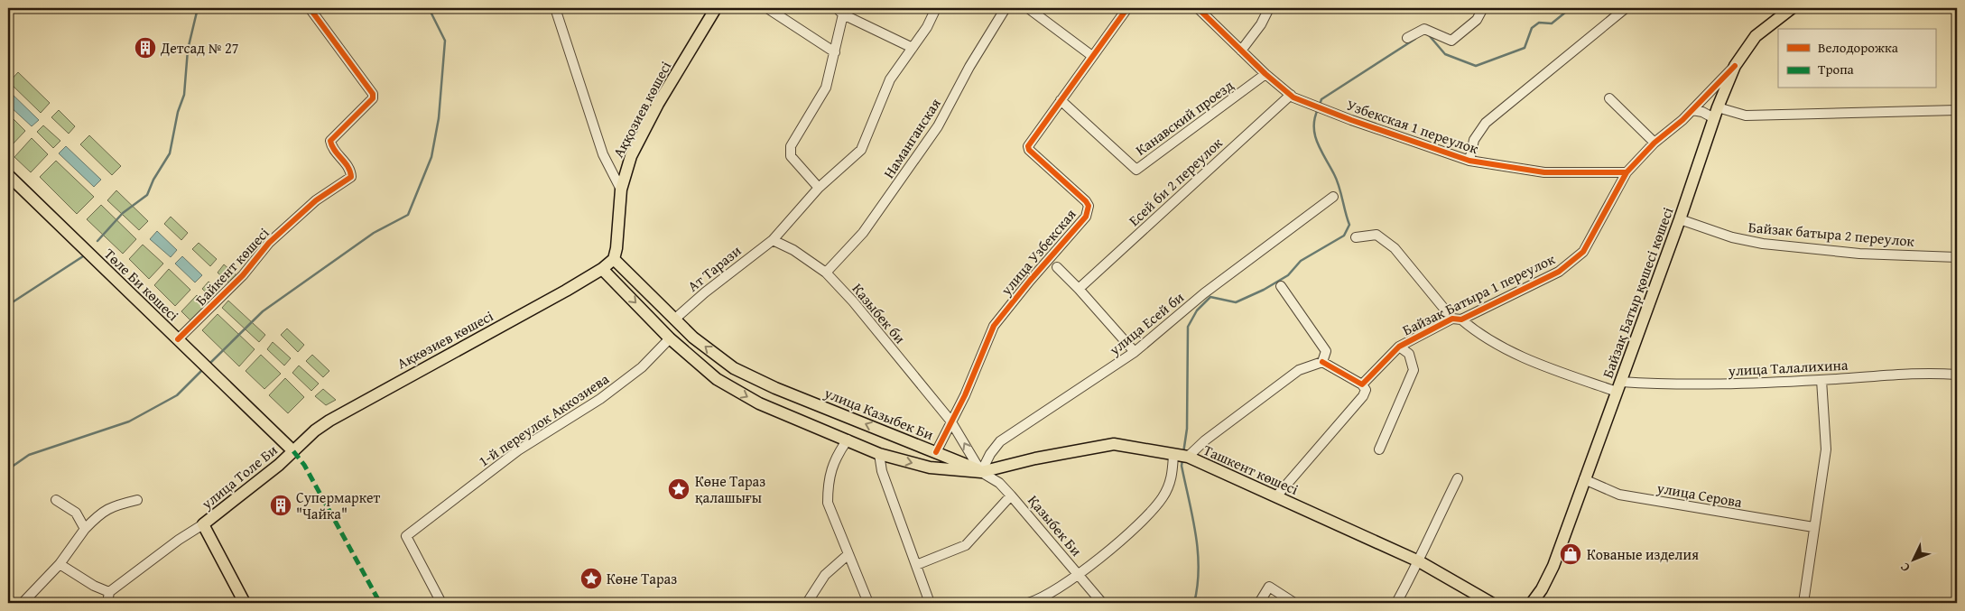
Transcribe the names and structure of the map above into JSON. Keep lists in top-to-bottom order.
{
  "streets": {
    "main road": [
      "Аққозиев көшесі",
      "Төле Би көшесі",
      "Байзақ Батыр қөшесі көшесі",
      "Ақкөзиев көшесі",
      "улица Казыбек Би",
      "Ташкент көшесі",
      "улица Толе Би"
    ],
    "street": [
      "Канавский проезд",
      "Узбекская 1 переулок",
      "Наманганская",
      "Есей би 2 переулок",
      "Байзак батыра 2 переулок",
      "улица Узбекская",
      "Байкент көшесі",
      "Ат Тарази",
      "Байзак Батыра 1 переулок",
      "Казыбек би",
      "улица Есей би",
      "улица Талалихина",
      "1-й переулок Аккозиева",
      "улица Серова",
      "Қазыбек Би"
    ]
  },
  "crossings": [
    ["Аққозиев көшесі", "Ақкөзиев көшесі"],
    ["Аққозиев көшесі", "улица Казыбек Би"],
    ["Канавский проезд", "улица Узбекская"],
    ["Узбекская 1 переулок", "Есей би 2 переулок"],
    ["Узбекская 1 переулок", "Байзак Батыра 1 переулок"],
    ["Наманганская", "Казыбек би"],
    ["Байзак батыра 2 переулок", "Байзақ Батыр қөшесі көшесі"],
    ["улица Узбекская", "Казыбек би"],
    ["Байкент көшесі", "Төле Би көшесі"],
    ["Ат Тарази", "Казыбек би"],
    ["Ат Тарази", "улица Казыбек Би"],
    ["Төле Би көшесі", "Ақкөзиев көшесі"],
    ["Төле Би көшесі", "улица Толе Би"],
    ["Байзақ Батыр қөшесі көшесі", "Байзак Батыра 1 переулок"],
    ["Байзақ Батыр қөшесі көшесі", "улица Талалихина"],
    ["Байзақ Батыр қөшесі көшесі", "улица Серова"],
    ["Байзак Батыра 1 переулок", "улица Талалихина"],
    ["Казыбек би", "улица Есей би"],
    ["Казыбек би", "улица Казыбек Би"],
    ["Казыбек би", "Ташкент көшесі"],
    ["Казыбек би", "Қазыбек Би"],
    ["улица Есей би", "улица Казыбек Би"],
    ["улица Есей би", "Ташкент көшесі"],
    ["улица Есей би", "Қазыбек Би"],
    ["Ақкөзиев көшесі", "улица Казыбек Би"],
    ["Ақкөзиев көшесі", "улица Толе Би"],
    ["улица Казыбек Би", "Ташкент көшесі"],
    ["улица Казыбек Би", "Қазыбек Би"],
    ["Ташкент көшесі", "Қазыбек Би"]
  ],
  "places": {
    "building": ["Детсад № 27", "Супермаркет \"Чайка\""],
    "place": ["Көне Тараз қалашығы", "Көне Тараз"],
    "shop": ["Кованые изделия"]
  },
  "legend": ["Велодорожка", "Тропа"],
  "north": "bottom left"
}
